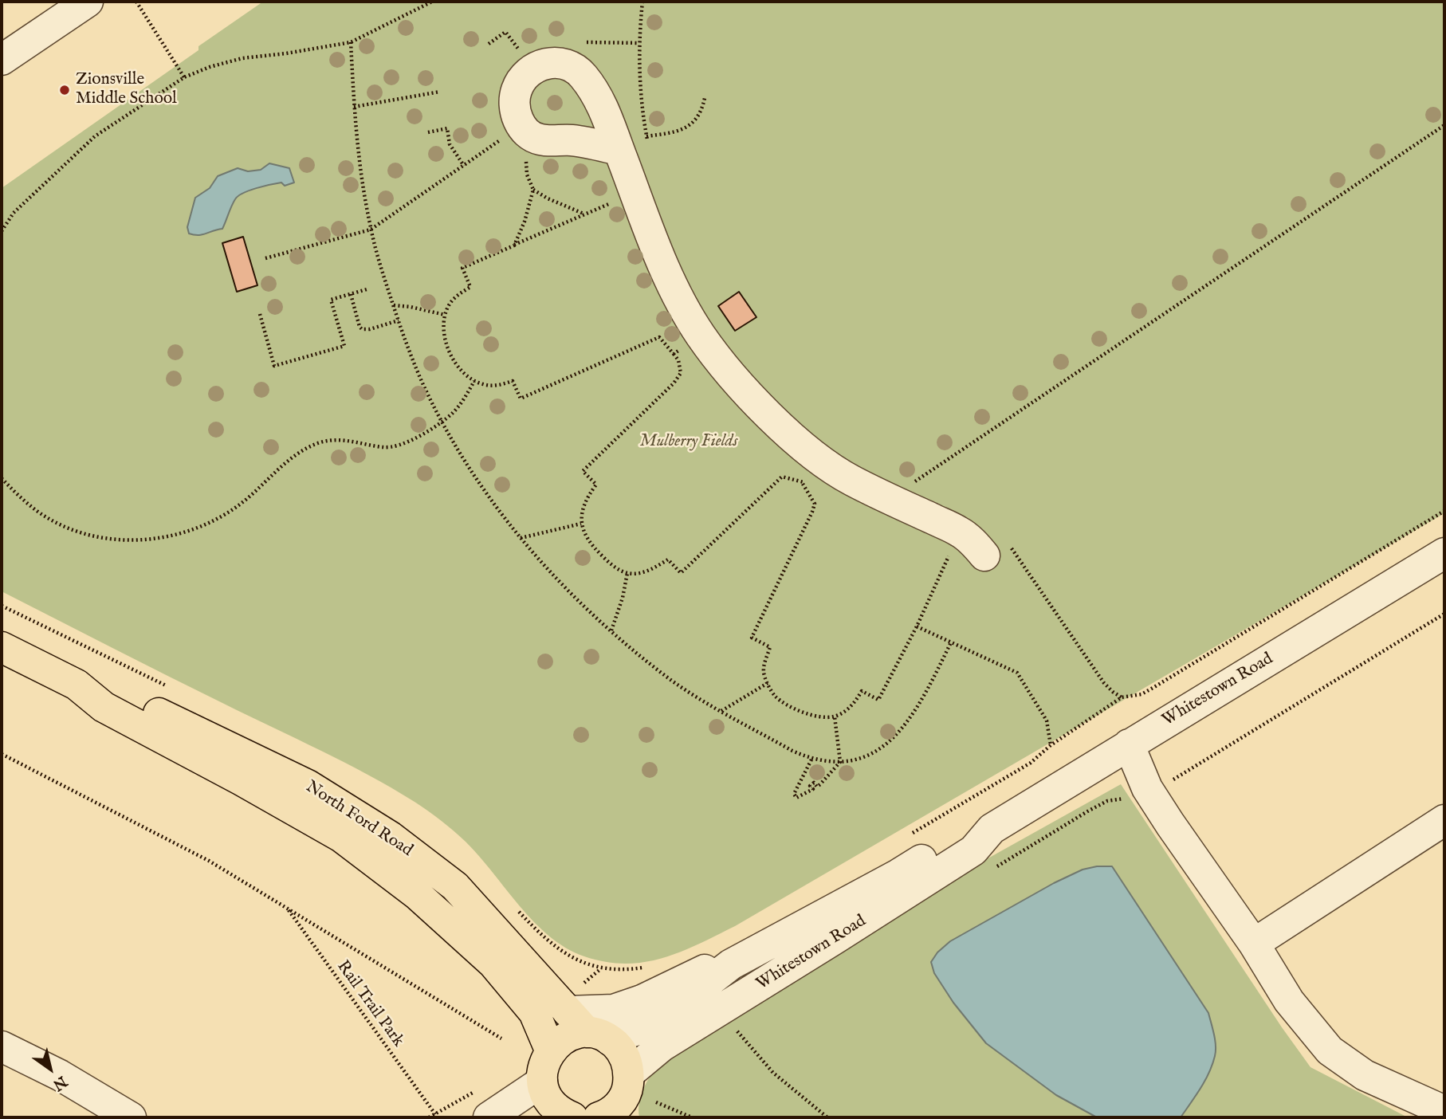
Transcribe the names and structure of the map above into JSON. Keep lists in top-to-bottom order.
{
  "streets": {
    "main road": ["North Ford Road"],
    "street": ["Whitestown Road"],
    "path": ["Rail Trail Park"]
  },
  "crossings": [
    ["Whitestown Road", "North Ford Road"]
  ],
  "parks": ["Mulberry Fields"],
  "places": ["Zionsville Middle School"],
  "north": "bottom right"
}
